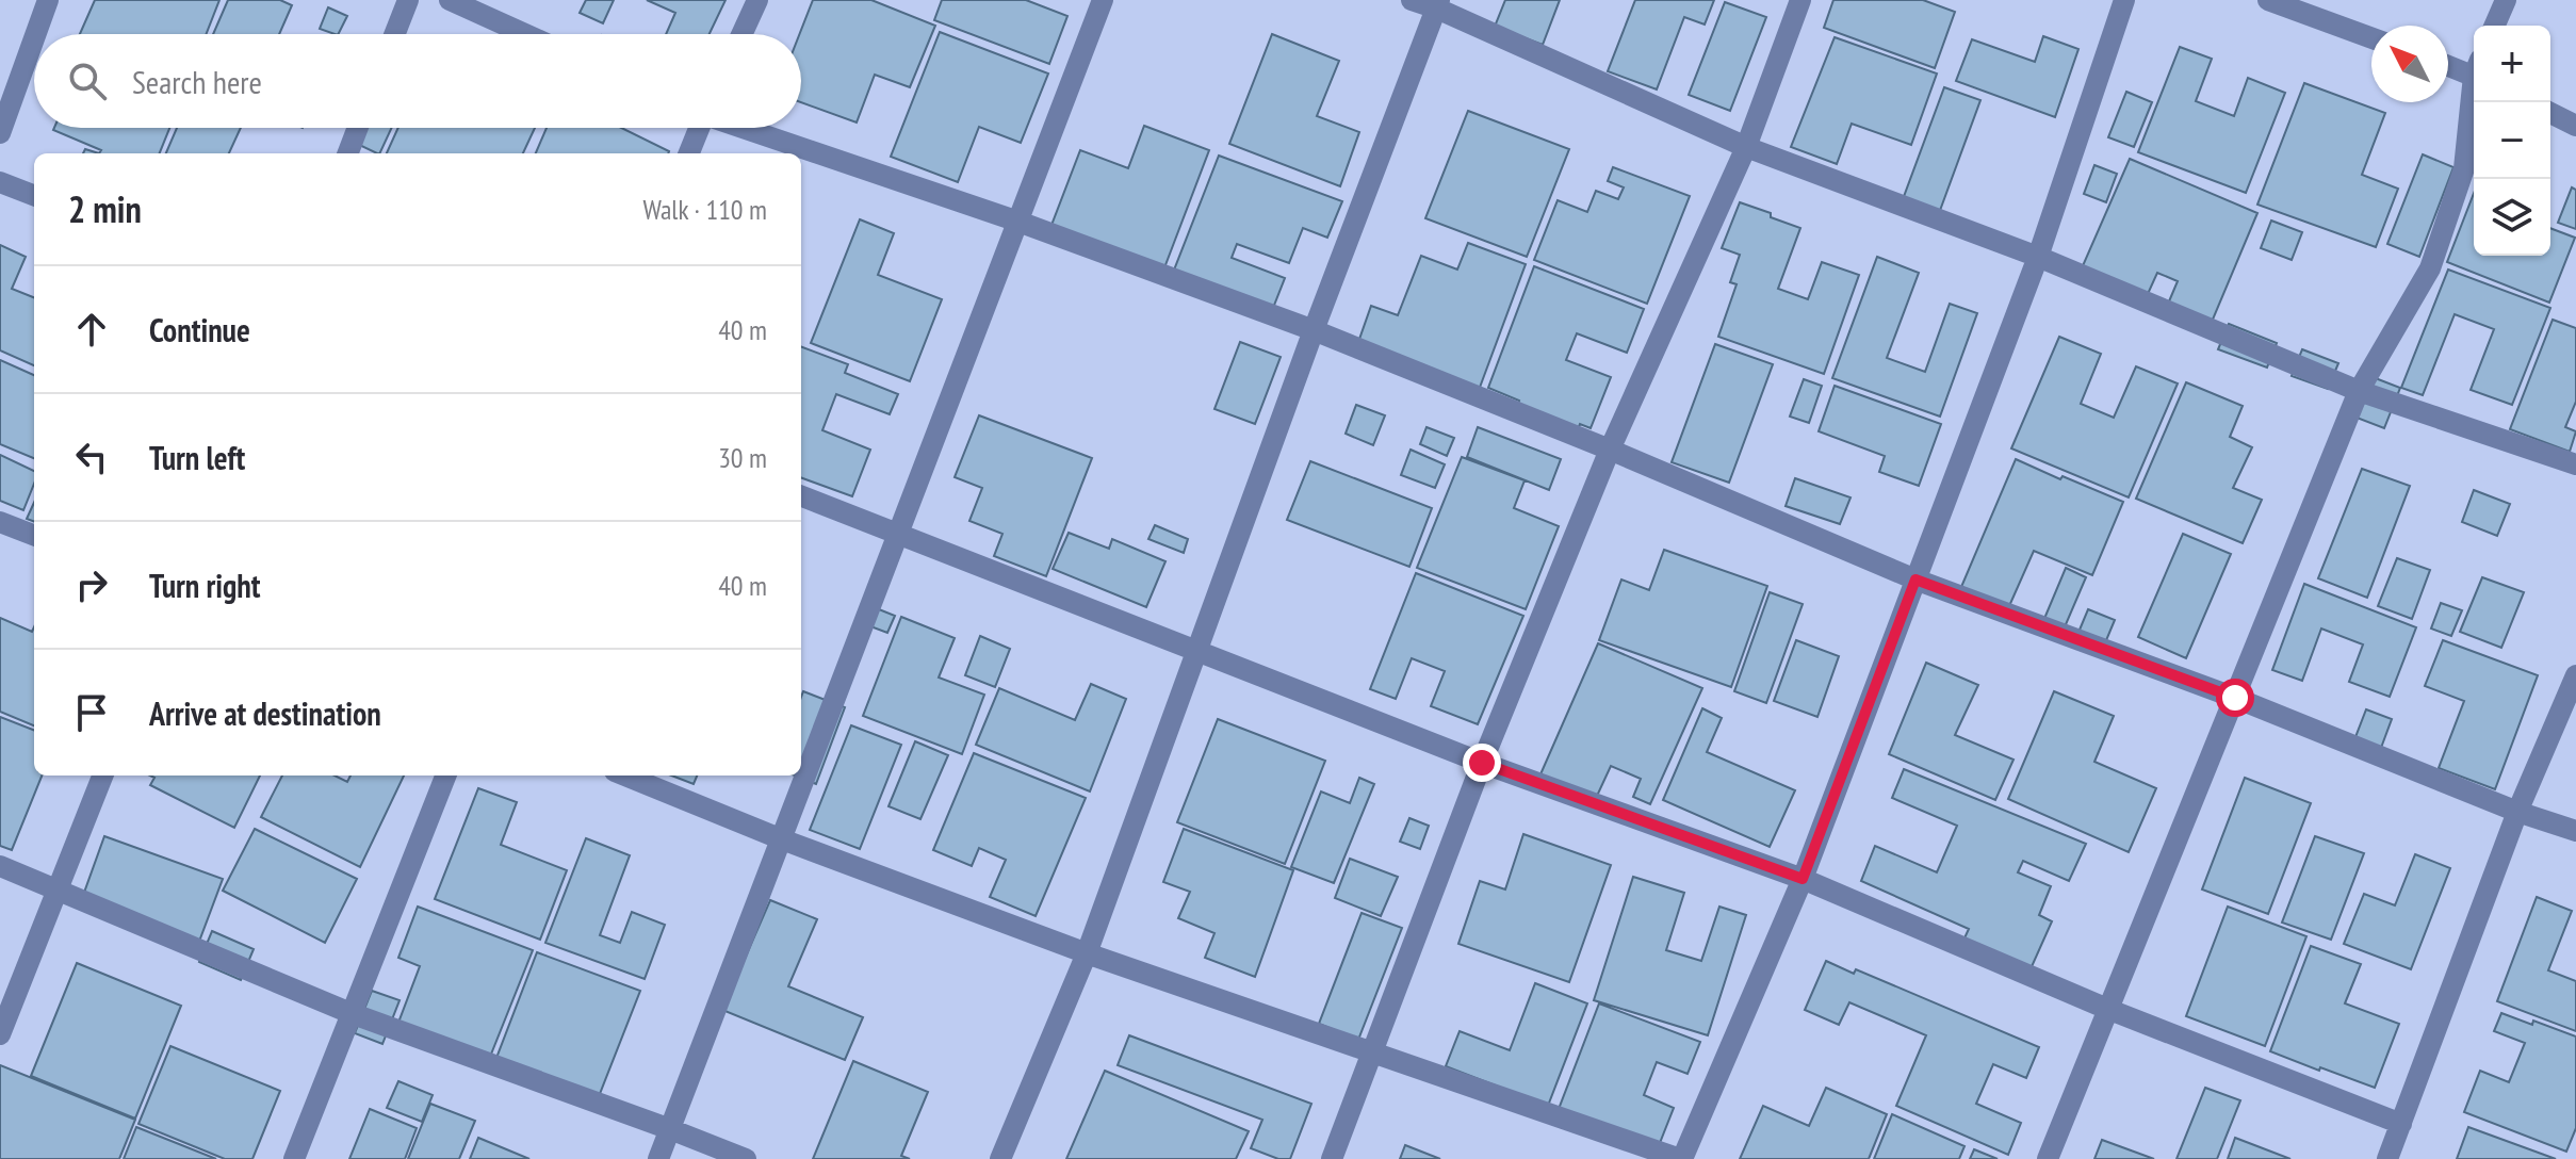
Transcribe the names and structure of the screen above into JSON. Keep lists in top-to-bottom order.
{
  "north": "top left",
  "page": {
    "map_buttons": ["+", "−"],
    "search": "Search here",
    "heading": ["2 min", "Walk · 110 m"],
    "list": [
      ["Continue", "40 m"],
      ["Turn left", "30 m"],
      ["Turn right", "40 m"],
      "Arrive at destination"
    ]
  }
}
